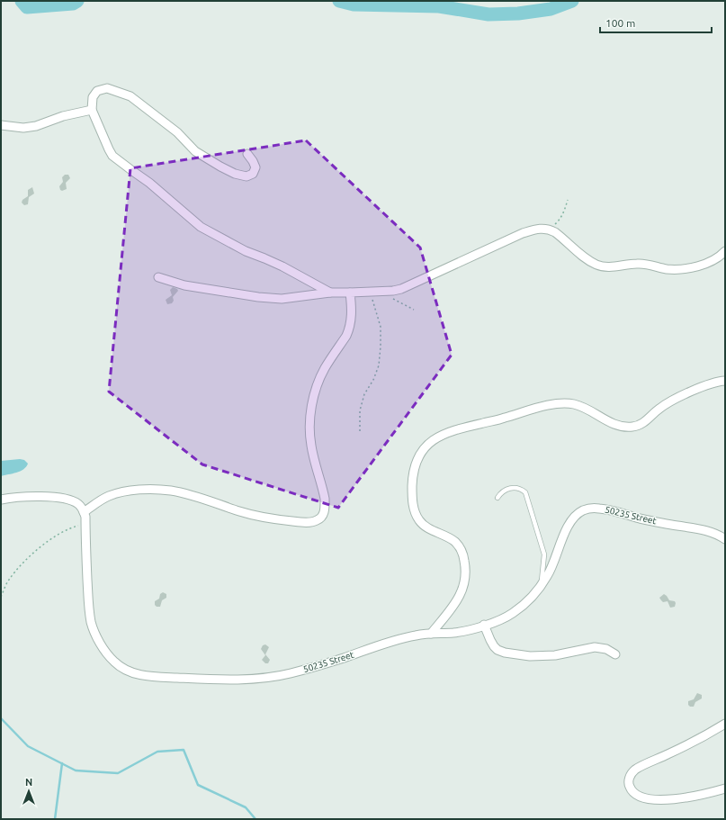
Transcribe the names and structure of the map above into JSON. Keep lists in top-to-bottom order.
{
  "streets": {
    "street": ["50235 Street"]
  },
  "scale_bar": "100 m",
  "north": "top"
}
